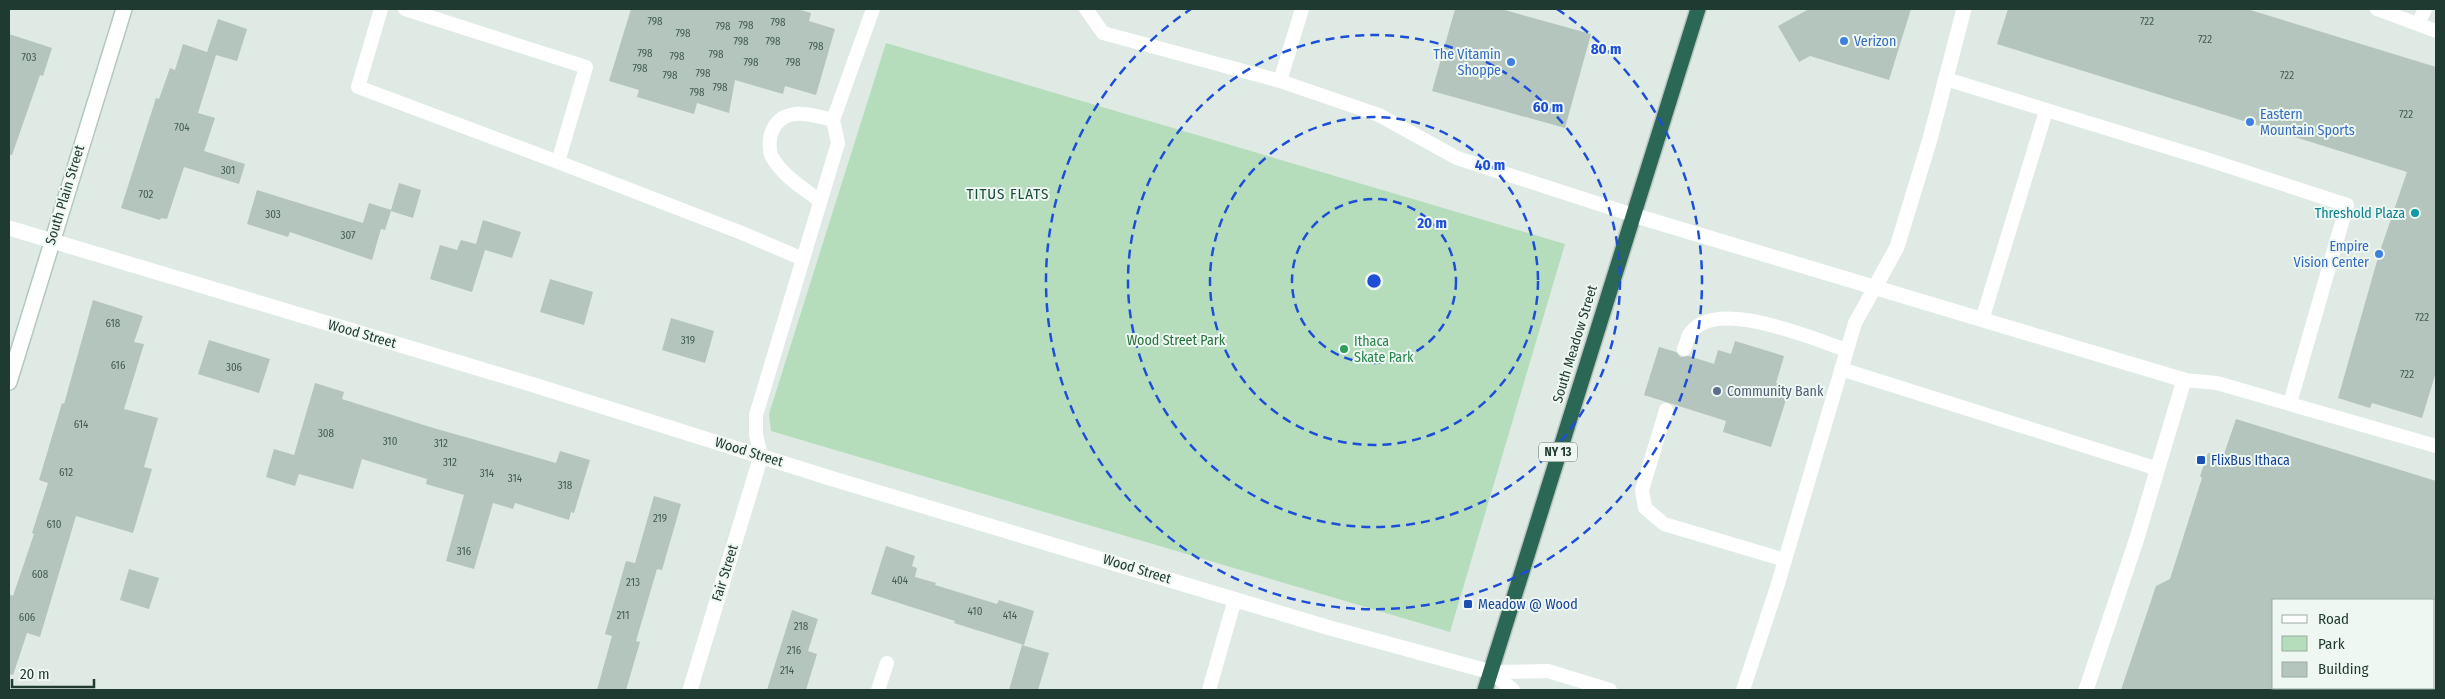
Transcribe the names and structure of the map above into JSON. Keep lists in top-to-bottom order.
{
  "streets": {
    "highway": ["South Meadow Street", "NY 13"],
    "street": ["South Plain Street", "Wood Street", "Fair Street"]
  },
  "crossings": [
    ["South Plain Street", "Wood Street"],
    ["Wood Street", "South Meadow Street"],
    ["Wood Street", "Fair Street"]
  ],
  "districts": ["TITUS FLATS"],
  "parks": ["Wood Street Park"],
  "places": {
    "other": [
      "Verizon",
      "The Vitamin Shoppe",
      "Eastern Mountain Sports",
      "Threshold Plaza",
      "Empire Vision Center",
      "Ithaca Skate Park",
      "Community Bank"
    ],
    "transit": ["FlixBus Ithaca", "Meadow @ Wood"]
  },
  "house_numbers": [
    "798",
    "722",
    "798",
    "798",
    "798",
    "798",
    "722",
    "798",
    "798",
    "798",
    "798",
    "798",
    "798",
    "703",
    "798",
    "798",
    "798",
    "798",
    "798",
    "722",
    "798",
    "798",
    "722",
    "704",
    "301",
    "702",
    "303",
    "307",
    "722",
    "618",
    "319",
    "616",
    "306",
    "722",
    "614",
    "308",
    "310",
    "312",
    "312",
    "612",
    "314",
    "314",
    "318",
    "219",
    "610",
    "316",
    "608",
    "404",
    "213",
    "410",
    "211",
    "414",
    "606",
    "218",
    "216",
    "214"
  ],
  "legend": ["Road", "Park", "Building"],
  "scale_bar": "20 m",
  "rings": [
    "80 m",
    "60 m",
    "40 m",
    "20 m"
  ]
}
